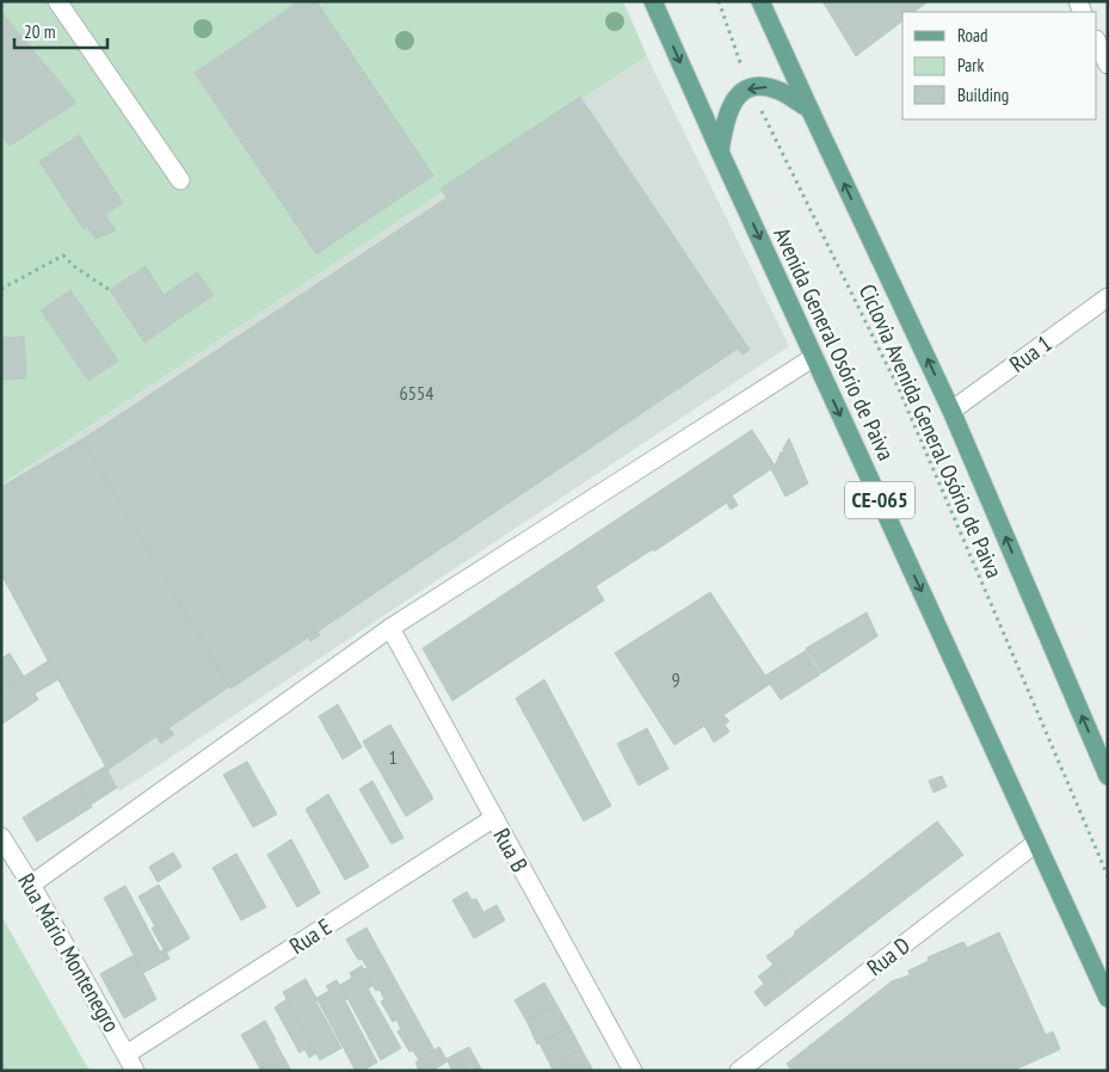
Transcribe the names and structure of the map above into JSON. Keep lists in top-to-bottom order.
{
  "streets": {
    "main road": ["Avenida General Osório de Paiva", "CE-065"],
    "street": [
      "Rua 1",
      "Rua B",
      "Rua E",
      "Rua Mário Montenegro",
      "Rua D"
    ],
    "path": ["Ciclovia Avenida General Osório de Paiva"]
  },
  "crossings": [
    ["Avenida General Osório de Paiva", "Rua D"],
    ["Rua B", "Rua E"],
    ["Rua E", "Rua Mário Montenegro"]
  ],
  "house_numbers": ["6554", "9", "1"],
  "legend": ["Road", "Park", "Building"],
  "scale_bar": "20 m"
}
